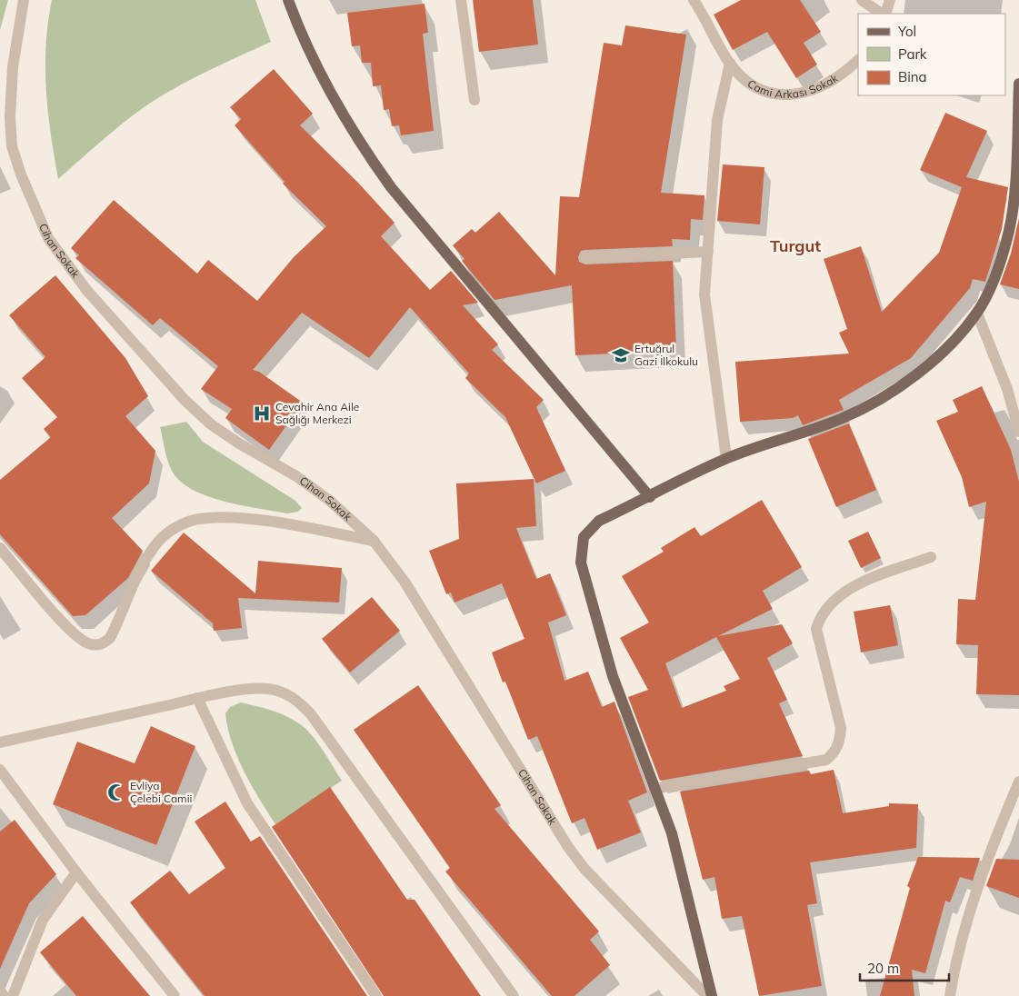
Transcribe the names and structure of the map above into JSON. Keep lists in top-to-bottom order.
{
  "streets": {
    "street": ["Cami Arkası Sokak", "Cihan Sokak"]
  },
  "districts": ["Turgut"],
  "places": {
    "school or university": ["Ertuğrul Gazi İlkokulu"],
    "hospital": ["Cevahir Ana Aile Sağlığı Merkezi"],
    "mosque": ["Evliya Çelebi Camii"]
  },
  "legend": ["Yol", "Park", "Bina"],
  "scale_bar": "20 m"
}
